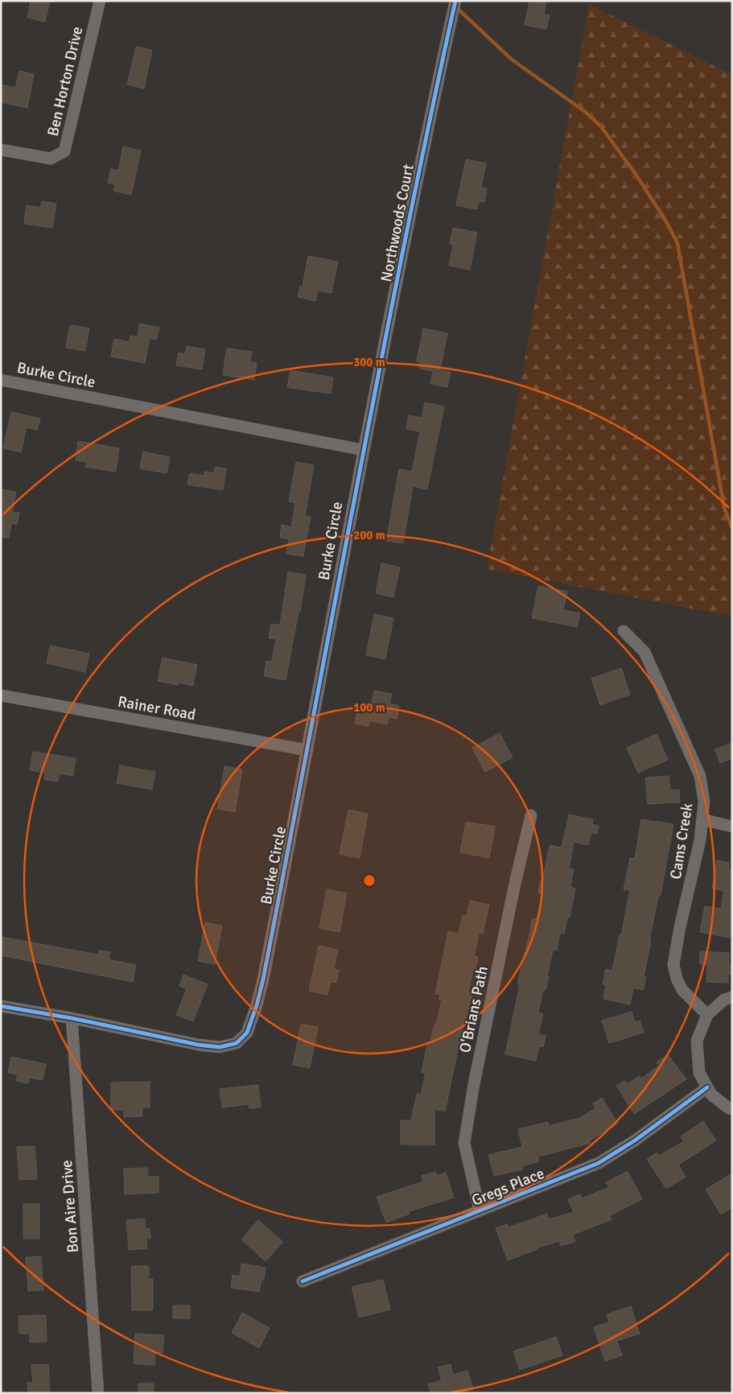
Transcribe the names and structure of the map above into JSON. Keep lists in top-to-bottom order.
{
  "streets": {
    "street": [
      "Ben Horton Drive",
      "Northwoods Court",
      "Burke Circle",
      "Rainer Road",
      "Cams Creek",
      "O'Brians Path",
      "Gregs Place",
      "Bon Aire Drive"
    ]
  },
  "crossings": [
    ["Northwoods Court", "Burke Circle"],
    ["Burke Circle", "Rainer Road"],
    ["Burke Circle", "Bon Aire Drive"],
    ["O'Brians Path", "Gregs Place"]
  ],
  "rings": ["300 m", "200 m", "100 m"]
}
